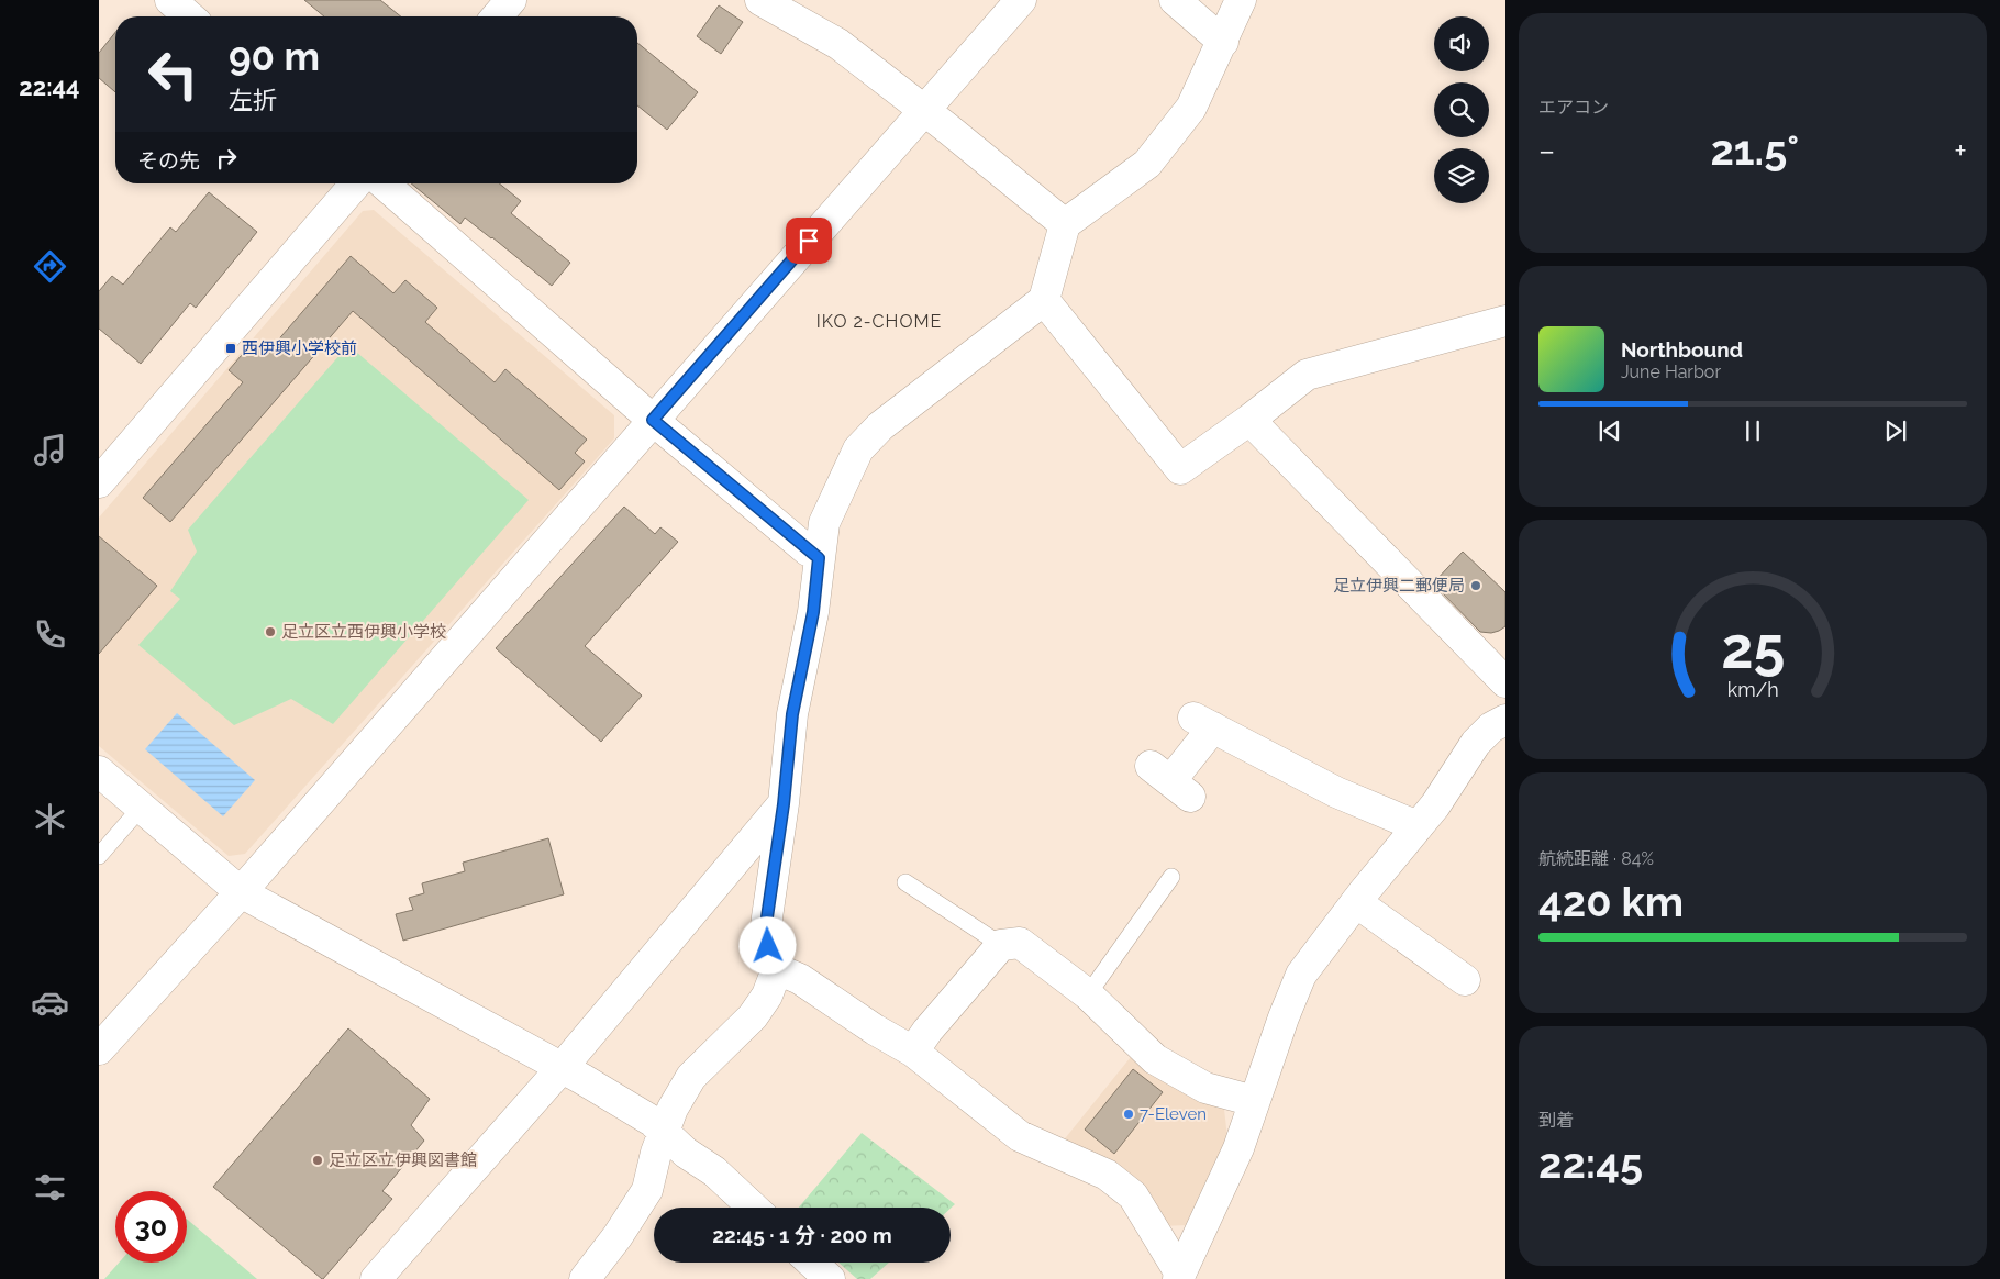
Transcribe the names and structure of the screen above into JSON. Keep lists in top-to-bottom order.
{
  "districts": ["IKO 2-CHOME"],
  "places": {
    "transit": ["西伊興小学校前"],
    "other": [
      "足立伊興二郵便局",
      "足立区立西伊興小学校",
      "7-Eleven",
      "足立区立伊興図書館"
    ]
  },
  "page": {
    "tabs": "22:44",
    "tile": [
      "エアコン",
      ["航続距離 · 84%", "420 km"],
      ["到着", "22:45"]
    ],
    "turn": ["90 m", "左折"],
    "heat": ["−", "21.5°", "+"],
    "then": "その先",
    "song": ["Northbound", "June Harbor"],
    "limit": "30",
    "trip": "22:45 · 1 分 · 200 m",
    "gauge": ["25", "km/h"]
  }
}
